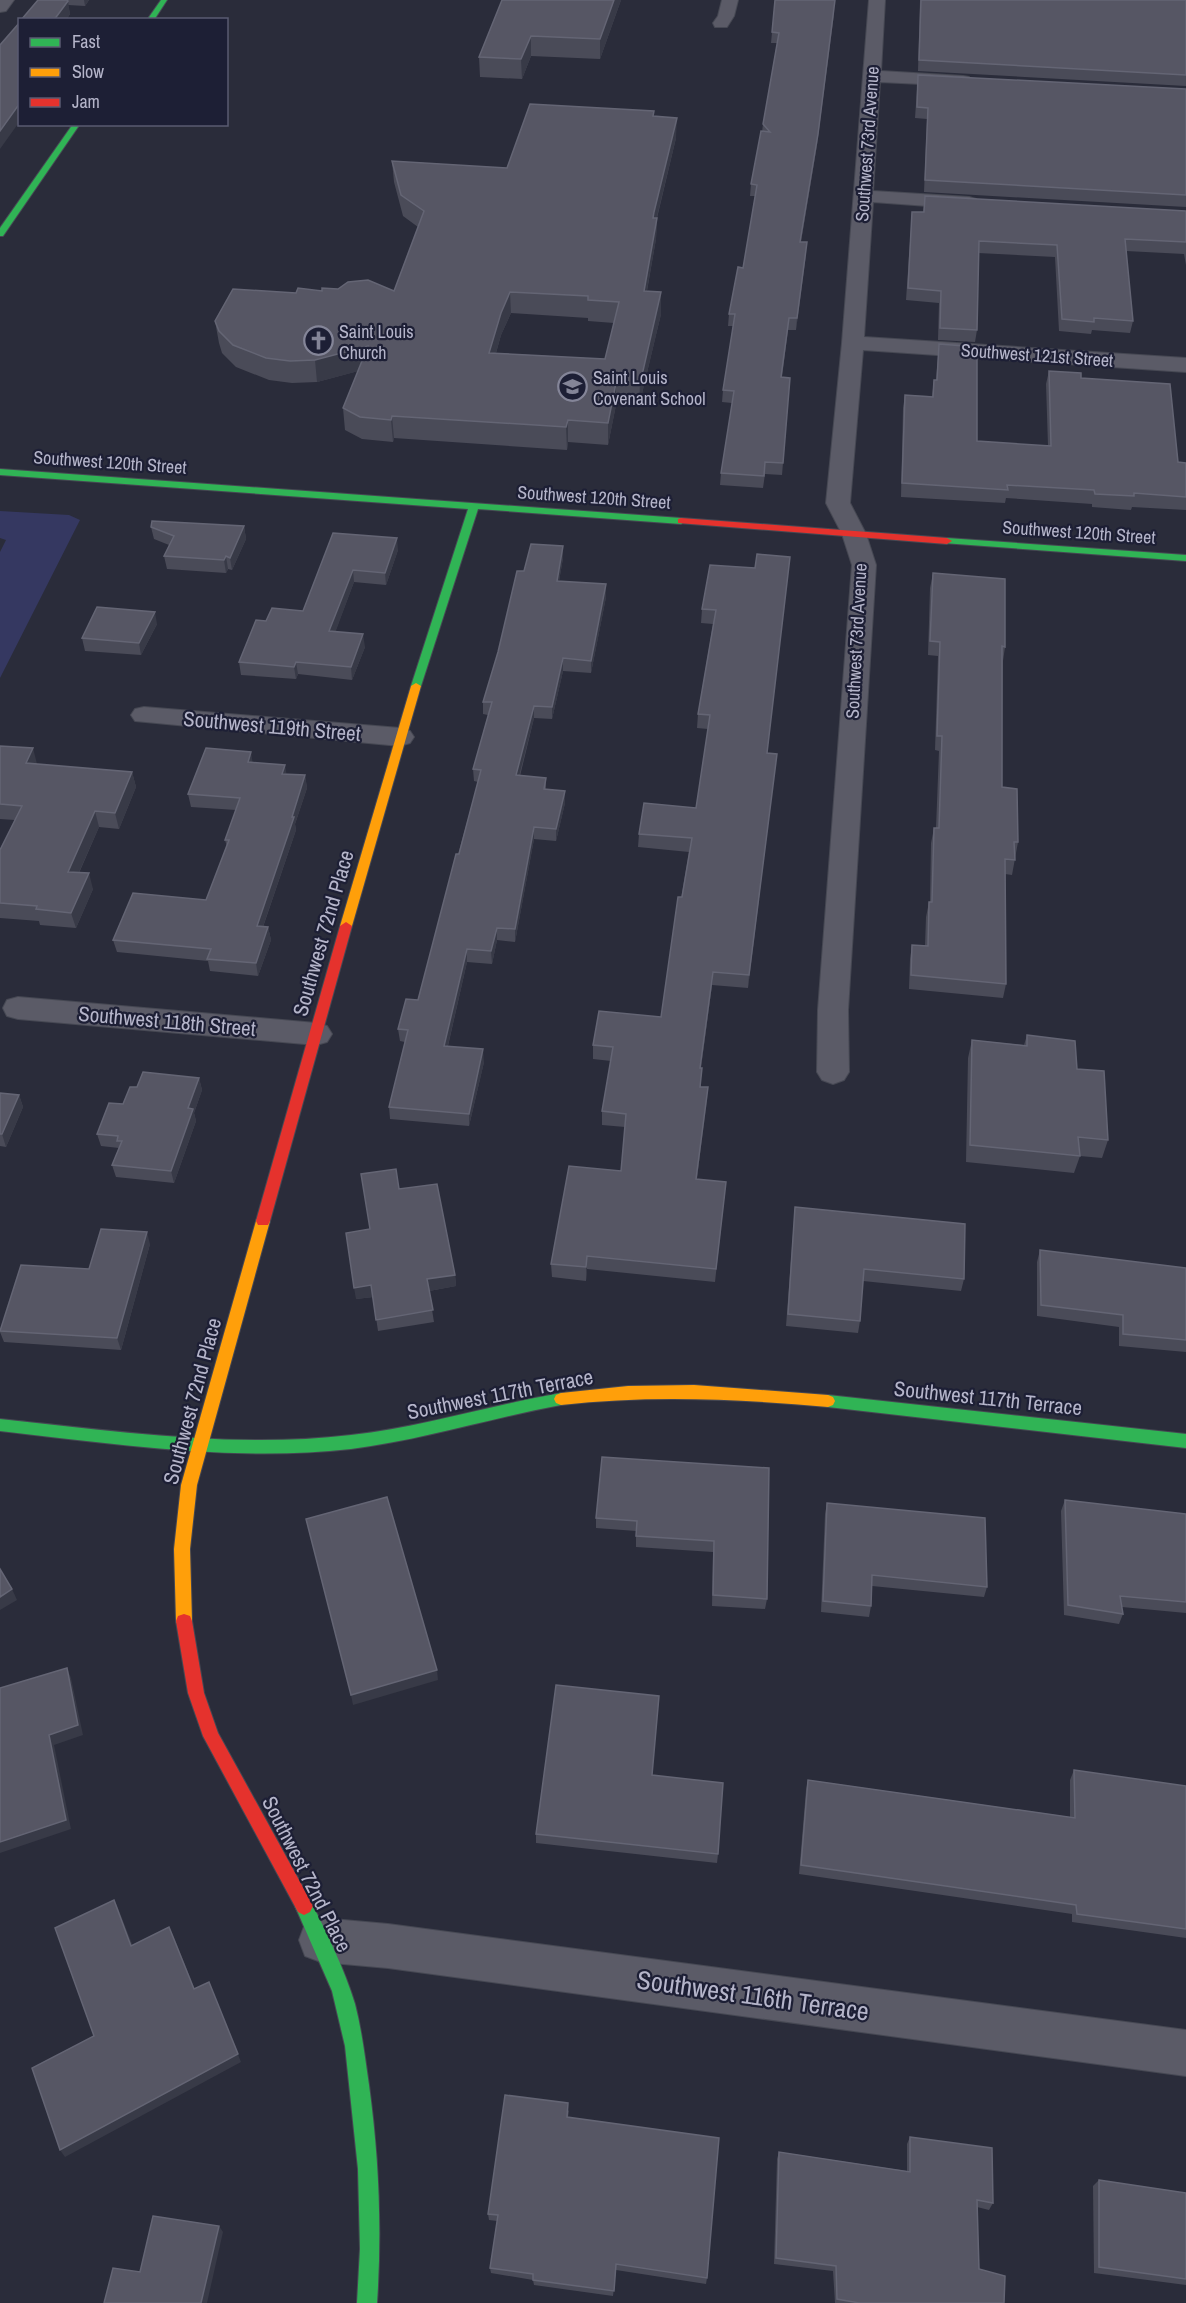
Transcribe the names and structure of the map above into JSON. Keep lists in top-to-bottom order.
{
  "streets": {
    "street": [
      "Southwest 73rd Avenue",
      "Southwest 121st Street",
      "Southwest 120th Street",
      "Southwest 119th Street",
      "Southwest 72nd Place",
      "Southwest 118th Street",
      "Southwest 117th Terrace",
      "Southwest 116th Terrace"
    ]
  },
  "crossings": [
    ["Southwest 73rd Avenue", "Southwest 121st Street"],
    ["Southwest 73rd Avenue", "Southwest 120th Street"],
    ["Southwest 120th Street", "Southwest 72nd Place"],
    ["Southwest 119th Street", "Southwest 72nd Place"],
    ["Southwest 72nd Place", "Southwest 118th Street"],
    ["Southwest 72nd Place", "Southwest 117th Terrace"],
    ["Southwest 72nd Place", "Southwest 116th Terrace"]
  ],
  "places": {
    "church": ["Saint Louis Church"],
    "school or university": ["Saint Louis Covenant School"]
  },
  "legend": ["Fast", "Slow", "Jam"]
}
